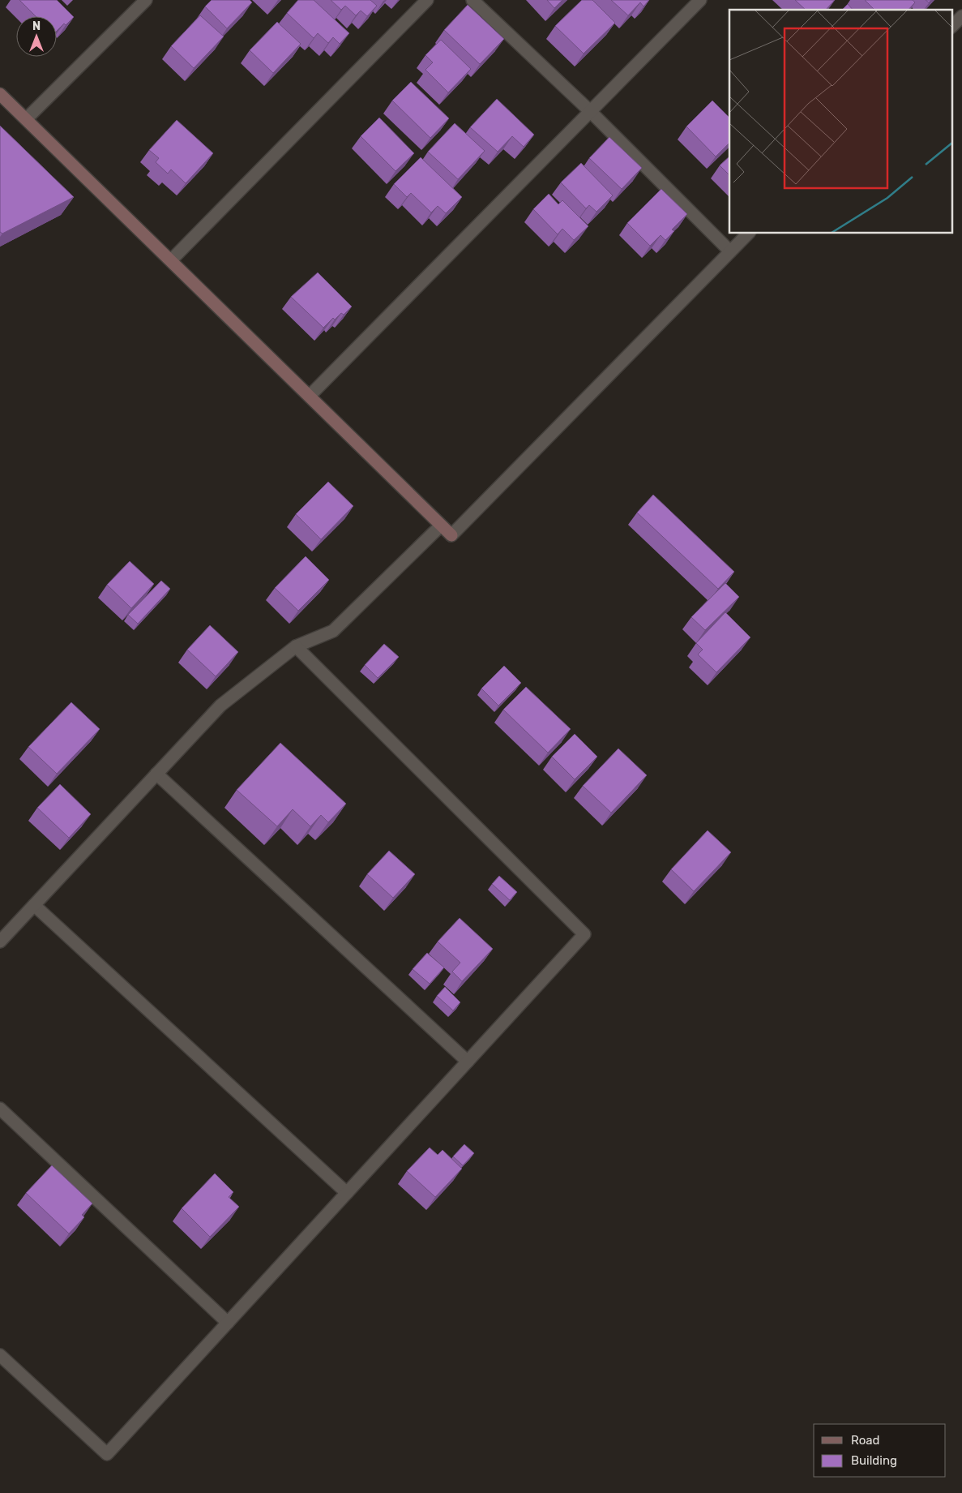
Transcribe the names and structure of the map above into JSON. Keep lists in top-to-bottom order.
{
  "legend": ["Road", "Building"],
  "north": "top"
}
